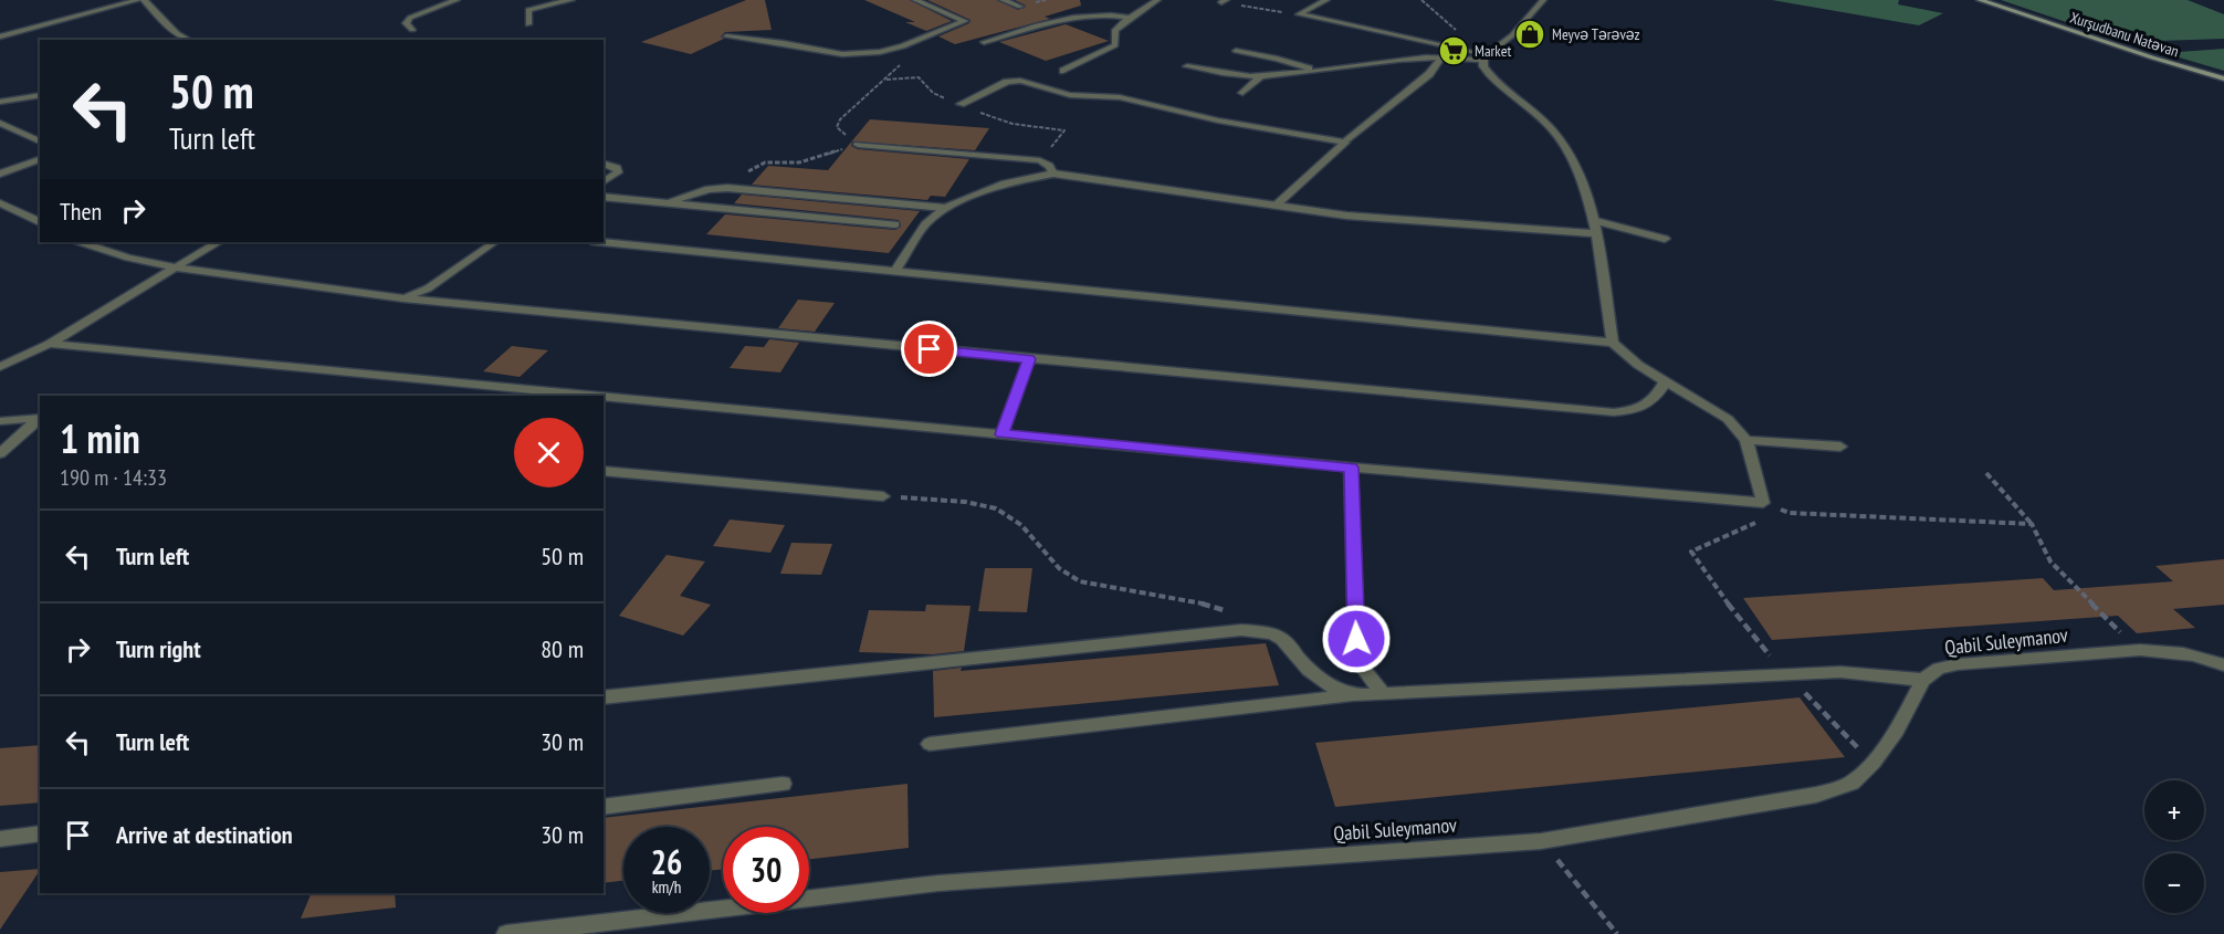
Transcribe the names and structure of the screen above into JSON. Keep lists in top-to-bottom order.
{
  "streets": {
    "main road": ["Xurşudbanu Natəvan"],
    "street": ["Qabil Suleymanov"]
  },
  "places": {
    "shop": ["Meyvə Tərəvəz"],
    "supermarket": ["Market"]
  },
  "page": {
    "turn": ["50 m", "Turn left"],
    "then": "Then",
    "heading": ["1 min", "190 m · 14:33"],
    "list": [
      {
        "name": "Turn left",
        "value": "50 m"
      },
      {
        "name": "Turn right",
        "value": "80 m"
      },
      {
        "name": "Turn left",
        "value": "30 m"
      },
      {
        "name": "Arrive at destination",
        "value": "30 m"
      }
    ],
    "map_buttons": ["+", "−"],
    "speed": "26 km/h",
    "limit": "30"
  }
}
